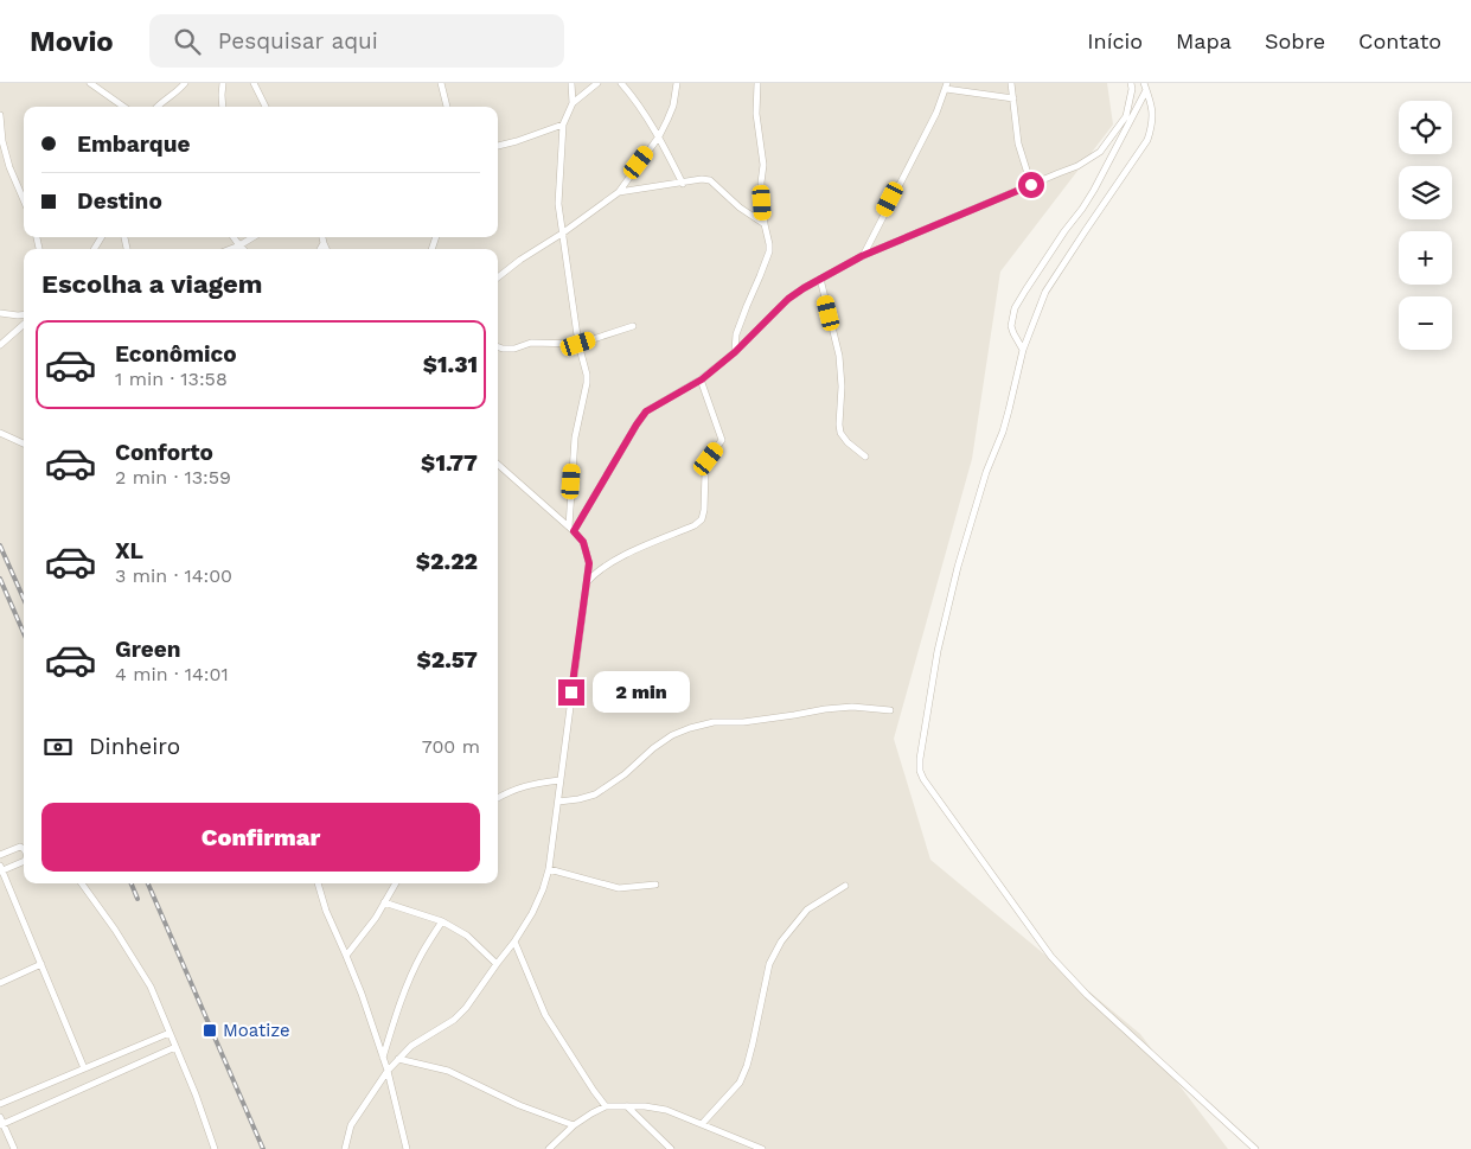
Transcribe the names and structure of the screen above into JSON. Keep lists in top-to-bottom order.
{
  "places": {
    "transit": ["Moatize"]
  },
  "page": {
    "header": "Movio",
    "search": "Pesquisar aqui",
    "nav": [
      "Início",
      "Mapa",
      "Sobre",
      "Contato"
    ],
    "map_buttons": ["+", "−"],
    "banner": ["Embarque", "Destino"],
    "heading": "Escolha a viagem",
    "list": [
      {
        "name": "Econômico",
        "note": "1 min · 13:58",
        "value": "$1.31"
      },
      {
        "name": "Conforto",
        "note": "2 min · 13:59",
        "value": "$1.77"
      },
      {
        "name": "XL",
        "note": "3 min · 14:00",
        "value": "$2.22"
      },
      {
        "name": "Green",
        "note": "4 min · 14:01",
        "value": "$2.57"
      }
    ],
    "bubble": "2 min",
    "pay": ["Dinheiro", "700 m"],
    "buttons": "Confirmar"
  }
}
